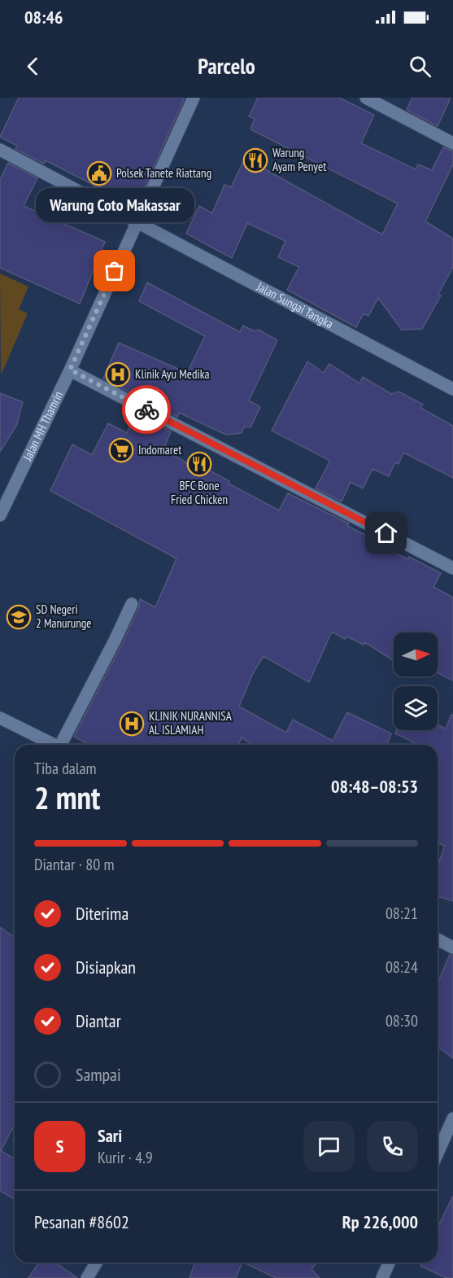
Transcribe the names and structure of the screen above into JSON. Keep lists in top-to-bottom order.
{
  "streets": {
    "street": ["Jalan Sungai Tangka", "Jalan MH Thamrin"]
  },
  "crossings": [
    ["Jalan Sungai Tangka", "Jalan MH Thamrin"]
  ],
  "places": {
    "restaurant": ["Warung Ayam Penyet", "BFC Bone Fried Chicken"],
    "public building": ["Polsek Tanete Riattang"],
    "other": ["Warung Coto Makassar"],
    "hospital": ["Klinik Ayu Medika", "KLINIK NURANNISA AL ISLAMIAH"],
    "supermarket": ["Indomaret"],
    "school or university": ["SD Negeri 2 Manurunge"]
  },
  "north": "right",
  "page": {
    "status": "08:46",
    "header": "Parcelo",
    "bubble": "Warung Coto Makassar",
    "heading": ["2 mnt", "Tiba dalam", "08:48–08:53"],
    "panel": [
      "Sari",
      "Kurir · 4.9",
      "Pesanan #8602",
      "Rp 226,000"
    ],
    "bar": "Diantar · 80 m",
    "list": [
      ["Diterima", "08:21"],
      ["Disiapkan", "08:24"],
      ["Diantar", "08:30"],
      "Sampai"
    ],
    "round": "S"
  }
}
